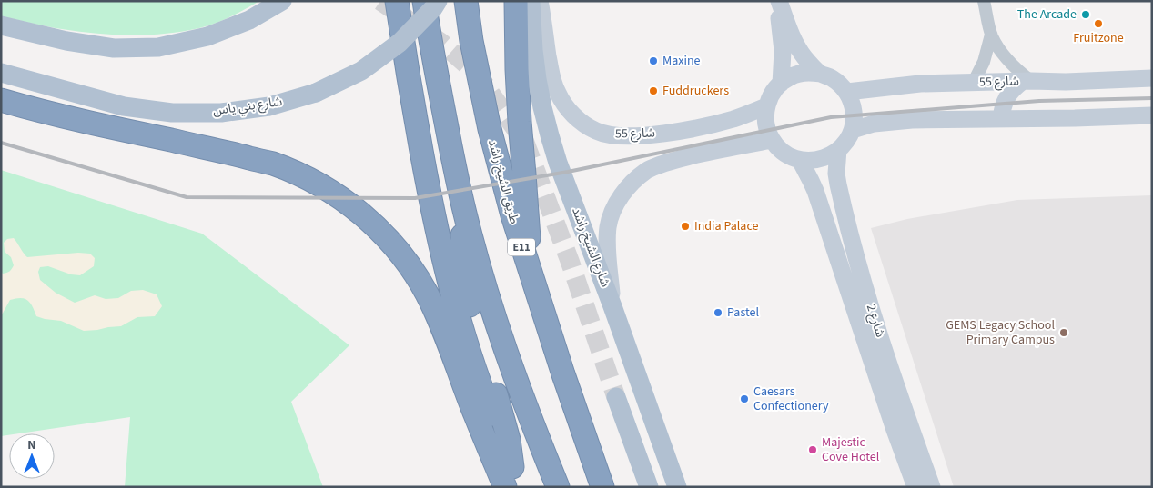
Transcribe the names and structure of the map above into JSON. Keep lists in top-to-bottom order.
{
  "streets": {
    "highway": ["طريق الشيخ راشد", "E11"],
    "main road": ["شارع بني ياس", "شارع الشيخ راشد"],
    "street": ["شارع 55", "شارع 2"]
  },
  "crossings": [
    ["شارع 55", "شارع 2"]
  ],
  "places": [
    "The Arcade",
    "Fruitzone",
    "Maxine",
    "Fuddruckers",
    "India Palace",
    "Pastel",
    "GEMS Legacy School Primary Campus",
    "Caesars Confectionery",
    "Majestic Cove Hotel"
  ],
  "north": "top"
}
